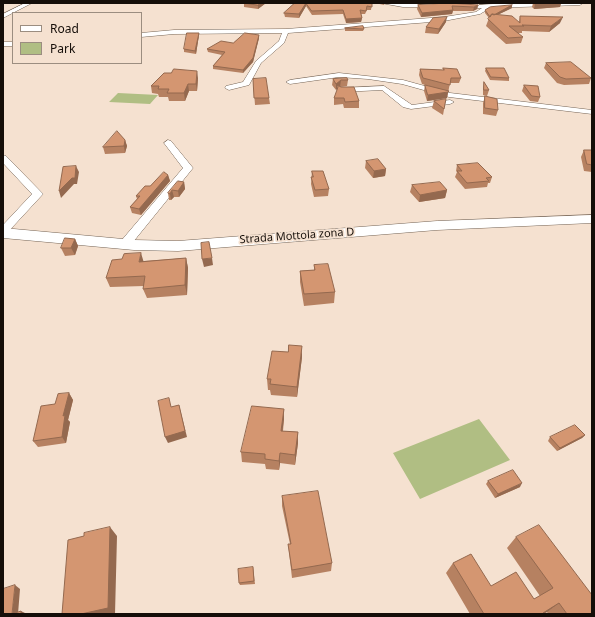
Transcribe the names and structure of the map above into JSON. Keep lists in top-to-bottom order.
{
  "streets": {
    "main road": ["Strada Mottola zona D"]
  },
  "legend": ["Road", "Park"]
}
